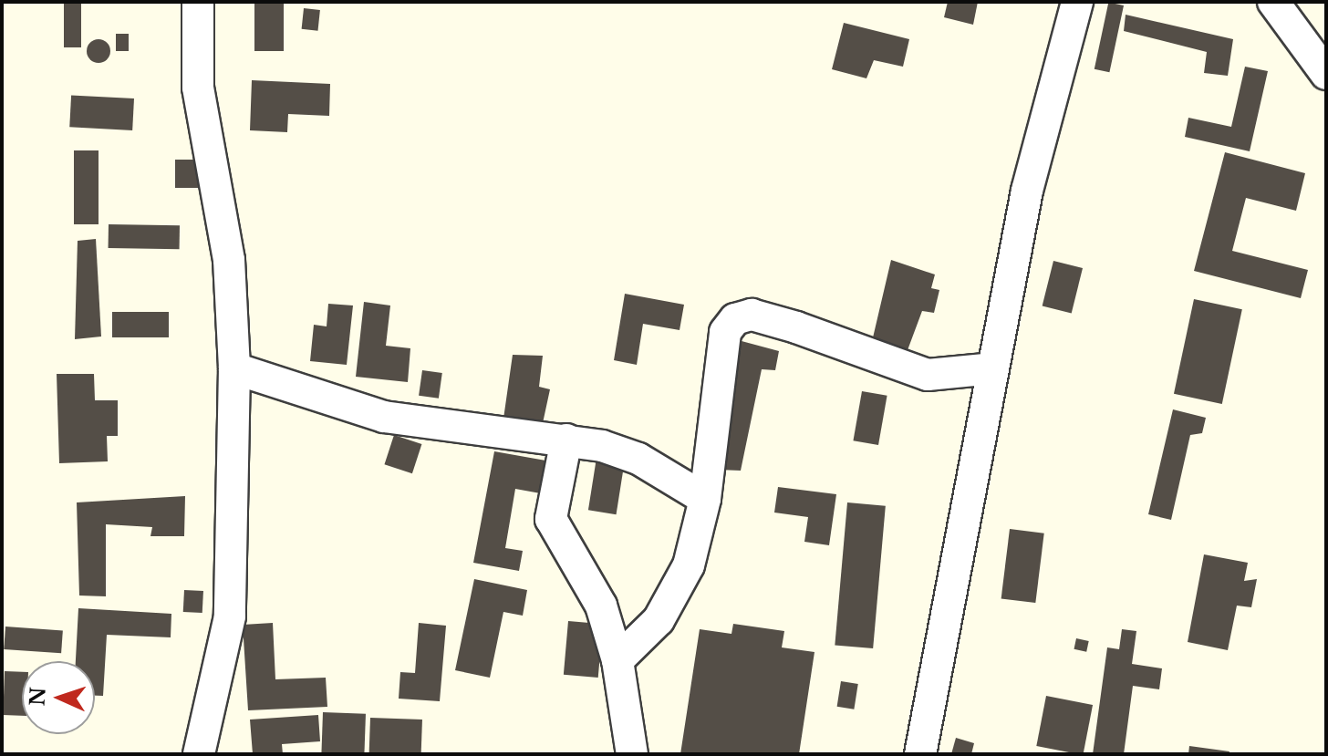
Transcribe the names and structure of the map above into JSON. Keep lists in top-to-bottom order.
{
  "north": "left"
}
